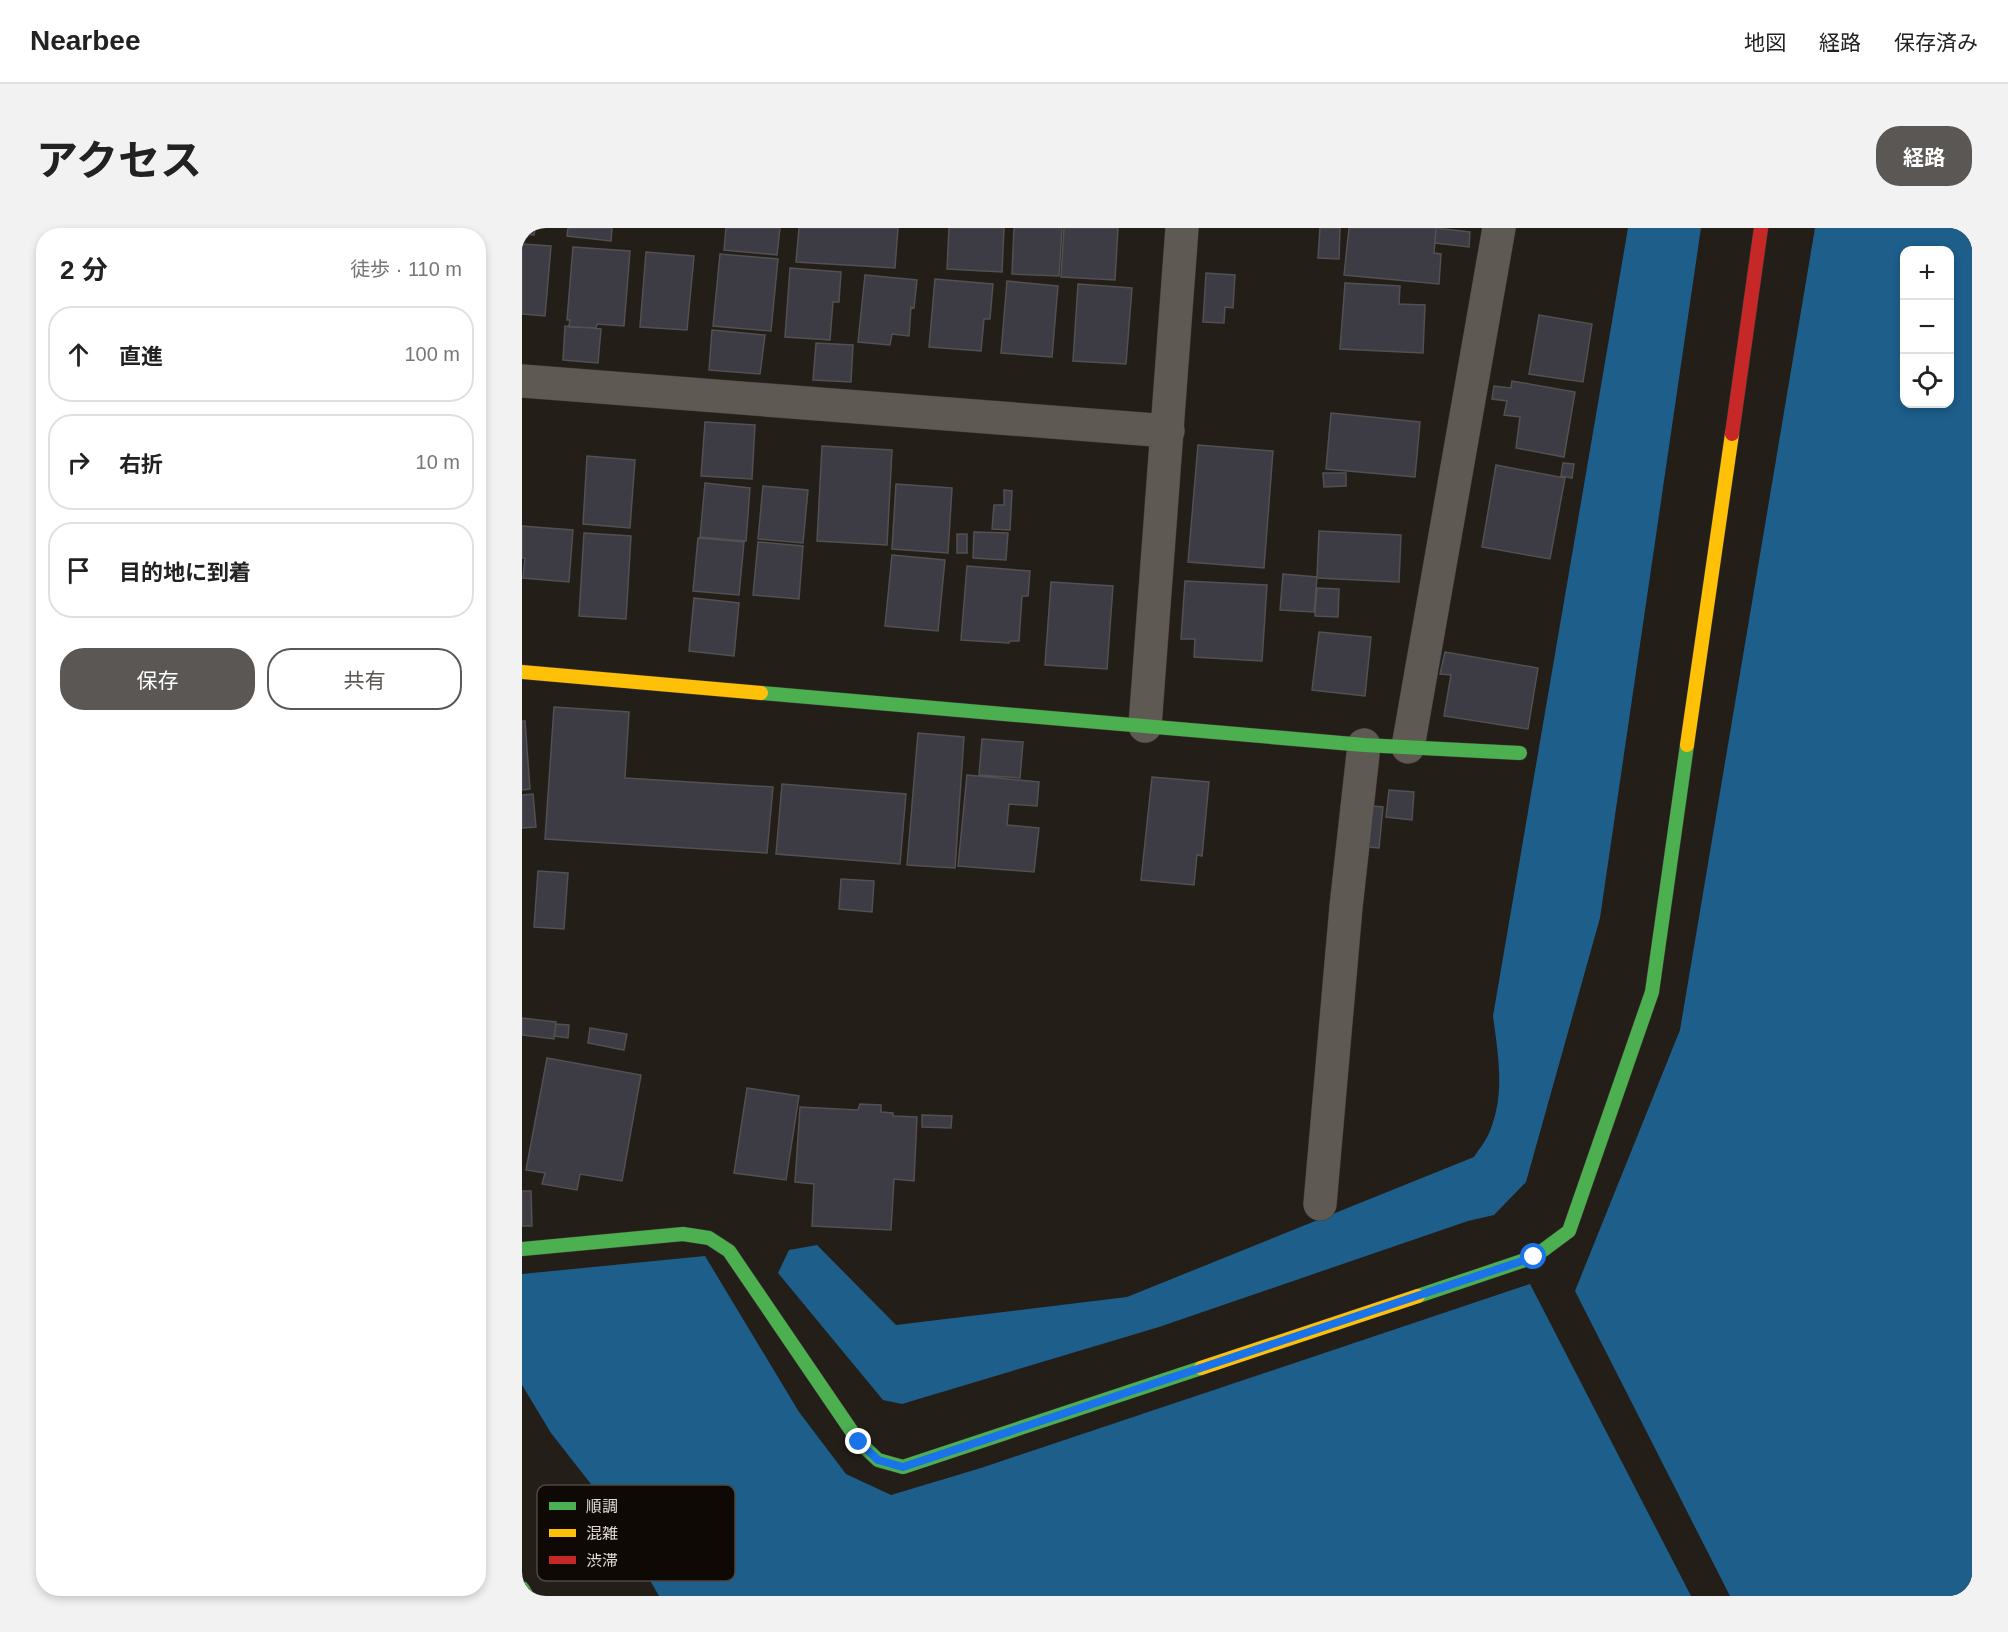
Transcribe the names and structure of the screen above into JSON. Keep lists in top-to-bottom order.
{
  "legend": ["順調", "混雑", "渋滞"],
  "page": {
    "header": "Nearbee",
    "nav": ["地図", "経路", "保存済み"],
    "title": "アクセス",
    "buttons": [
      "経路",
      ["保存", "共有"]
    ],
    "heading": ["2 分", "徒歩 · 110 m"],
    "map_buttons": ["+", "−"],
    "list": [
      ["直進", "100 m"],
      ["右折", "10 m"],
      "目的地に到着"
    ]
  }
}
